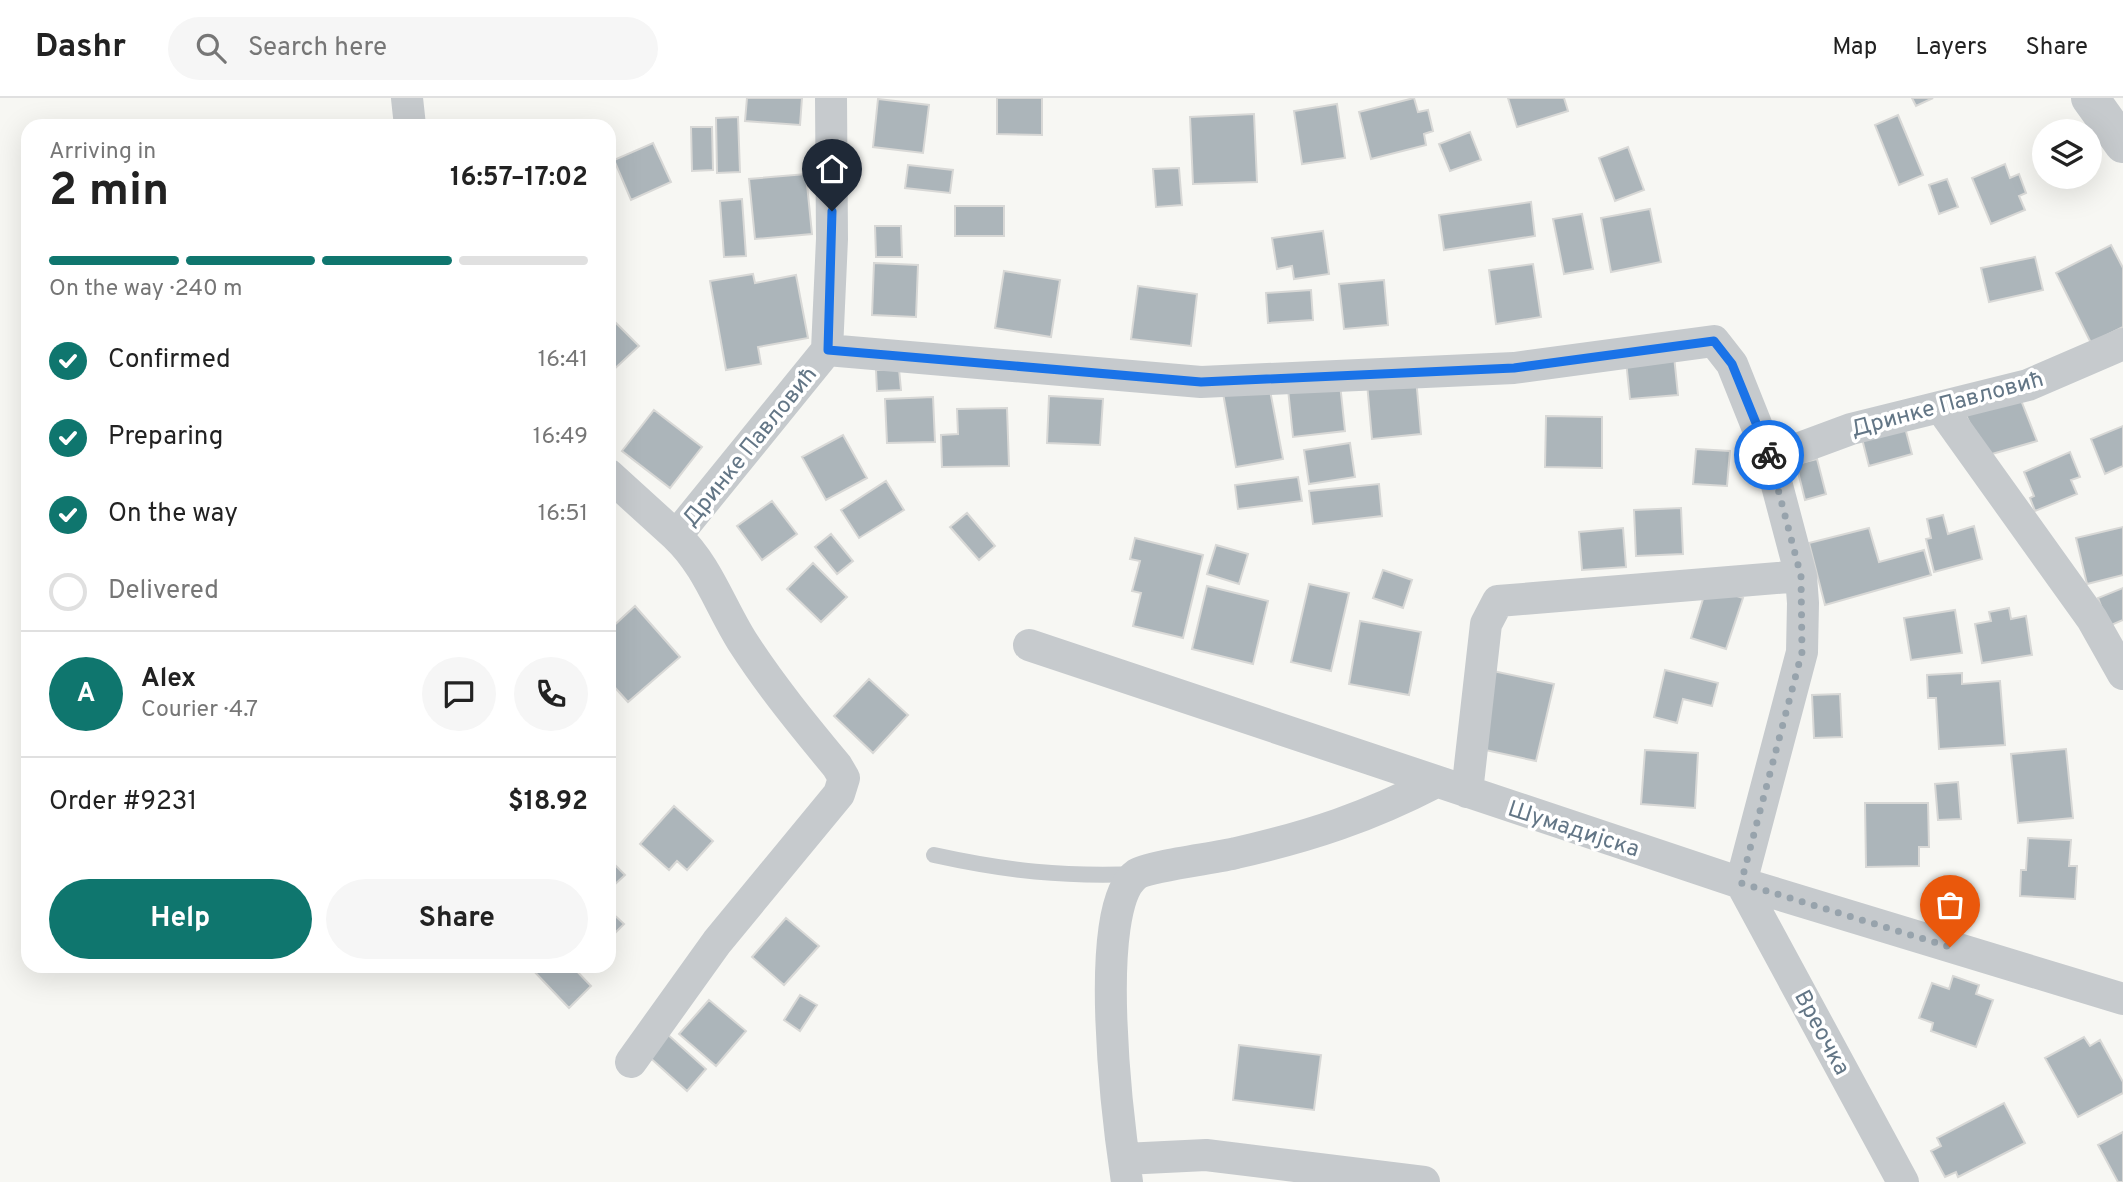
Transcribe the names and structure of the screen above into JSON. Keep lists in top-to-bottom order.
{
  "streets": {
    "street": ["Дринке Павловић", "Шумадијска", "Вреочка"]
  },
  "crossings": [
    ["Дринке Павловић", "Шумадијска"],
    ["Дринке Павловић", "Вреочка"],
    ["Шумадијска", "Вреочка"]
  ],
  "page": {
    "header": "Dashr",
    "search": "Search here",
    "nav": ["Map", "Layers", "Share"],
    "heading": ["2 min", "Arriving in", "16:57–17:02"],
    "panel": [
      "Alex",
      "Courier · 4.7",
      "Order #9231",
      "$18.92"
    ],
    "bar": "On the way · 240 m",
    "list": [
      ["Confirmed", "16:41"],
      ["Preparing", "16:49"],
      ["On the way", "16:51"],
      "Delivered"
    ],
    "round": "A",
    "buttons": ["Help", "Share"]
  }
}
